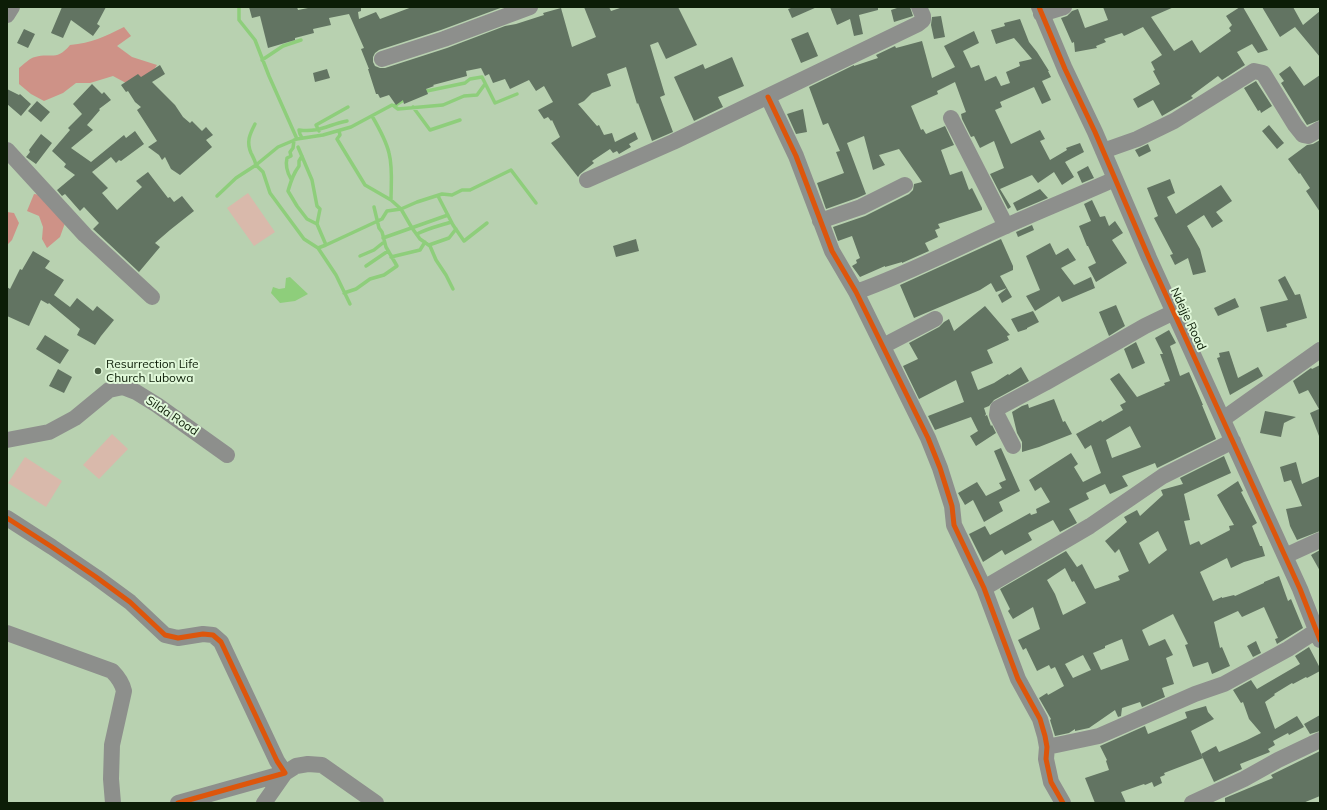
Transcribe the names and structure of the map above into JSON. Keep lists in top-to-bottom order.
{
  "streets": {
    "street": ["Ndejje Road", "Silda Road"]
  },
  "places": ["Resurrection Life Church Lubowa"]
}
